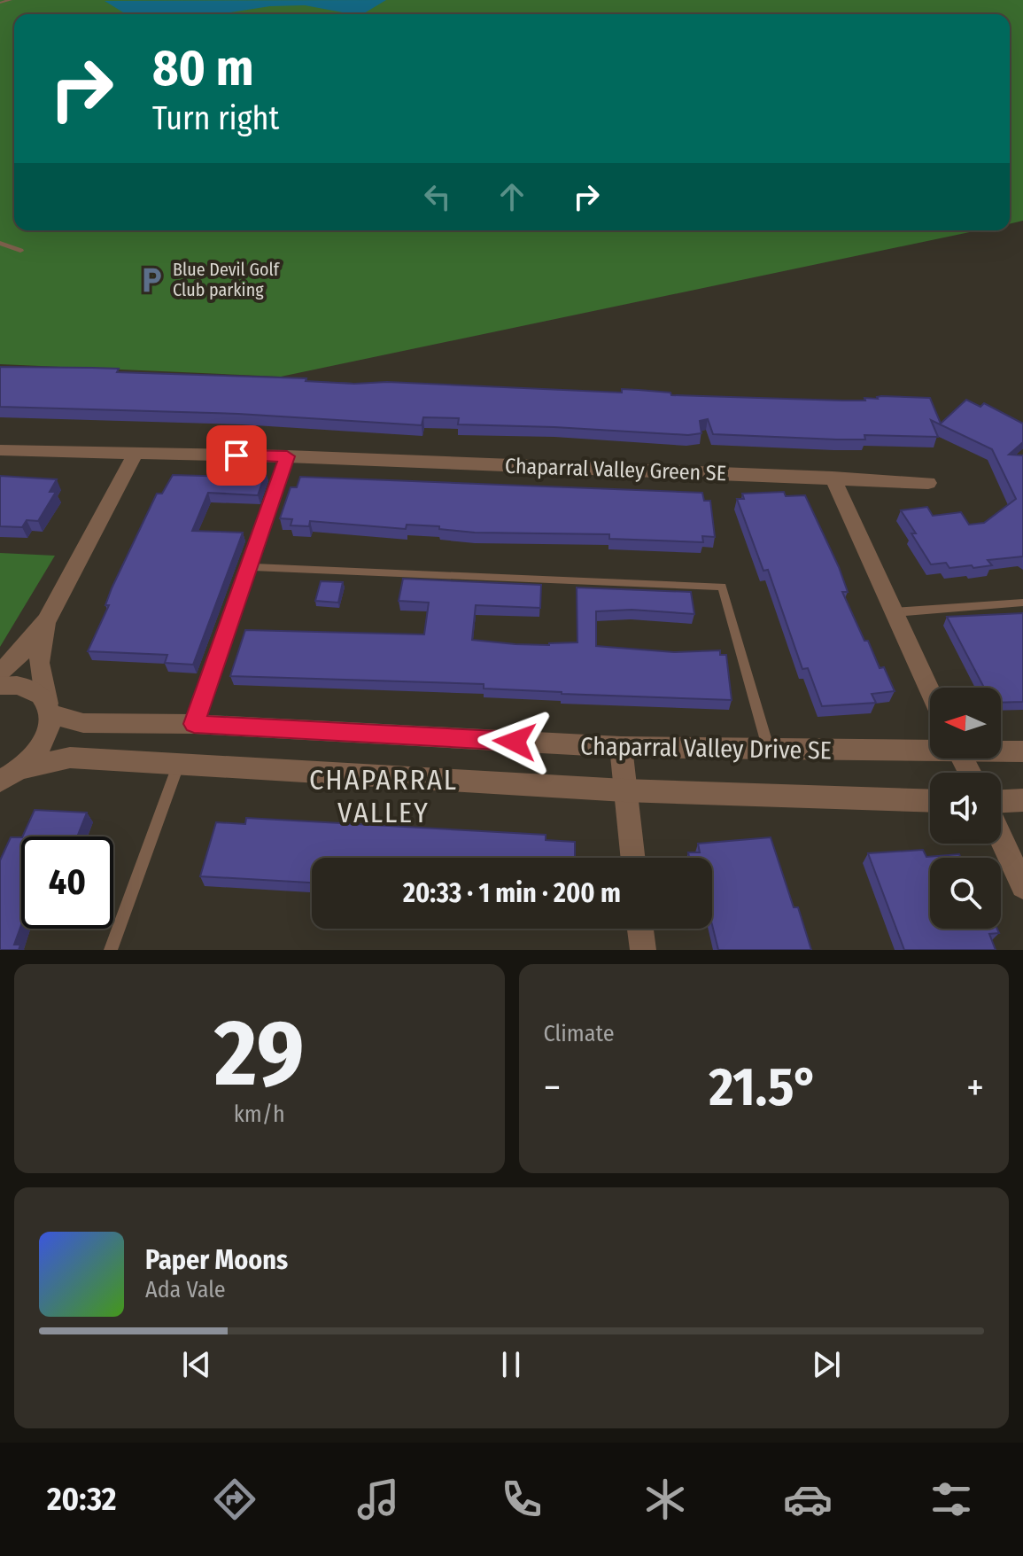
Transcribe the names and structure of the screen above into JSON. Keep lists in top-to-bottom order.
{
  "streets": {
    "street": ["Chaparral Valley Green SE", "Chaparral Valley Drive SE"]
  },
  "districts": ["CHAPARRAL VALLEY"],
  "places": {
    "parking": ["Blue Devil Golf Club parking"]
  },
  "north": "left",
  "page": {
    "turn": ["80 m", "Turn right"],
    "limit": "40",
    "trip": "20:33 · 1 min · 200 m",
    "tile": [
      ["29", "km/h"],
      "Climate"
    ],
    "heat": ["−", "21.5°", "+"],
    "song": ["Paper Moons", "Ada Vale"],
    "tabs": "20:32"
  }
}
